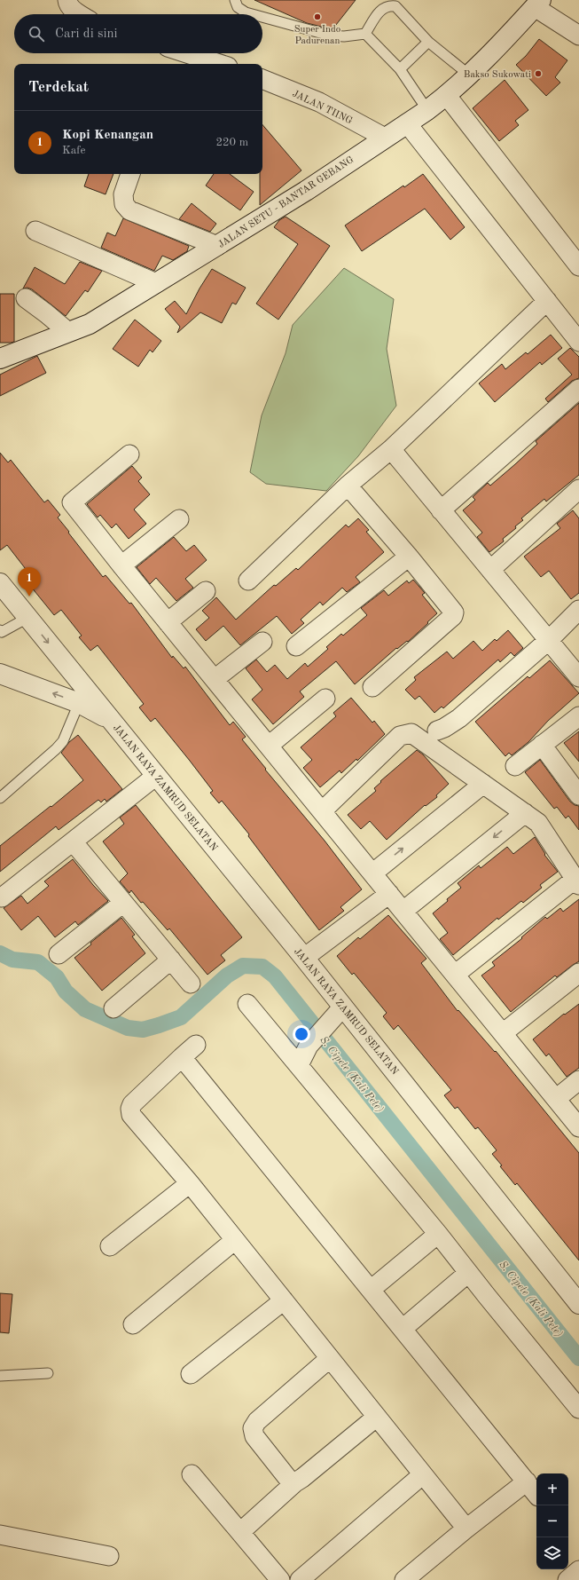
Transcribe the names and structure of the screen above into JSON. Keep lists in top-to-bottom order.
{
  "streets": {
    "street": ["JALAN TIING", "JALAN SETU - BANTAR GEBANG", "JALAN RAYA ZAMRUD SELATAN"]
  },
  "crossings": [
    ["JALAN TIING", "JALAN SETU - BANTAR GEBANG"]
  ],
  "water": ["S. Cipete (Kali Pete)"],
  "places": ["Super Indo Padurenan", "Bakso Sukowati"],
  "page": {
    "search": "Cari di sini",
    "heading": "Terdekat",
    "list": [
      {
        "mark": "1",
        "name": "Kopi Kenangan",
        "note": "Kafe",
        "value": "220 m"
      }
    ],
    "pins": "1",
    "map_buttons": ["+", "−"]
  }
}
